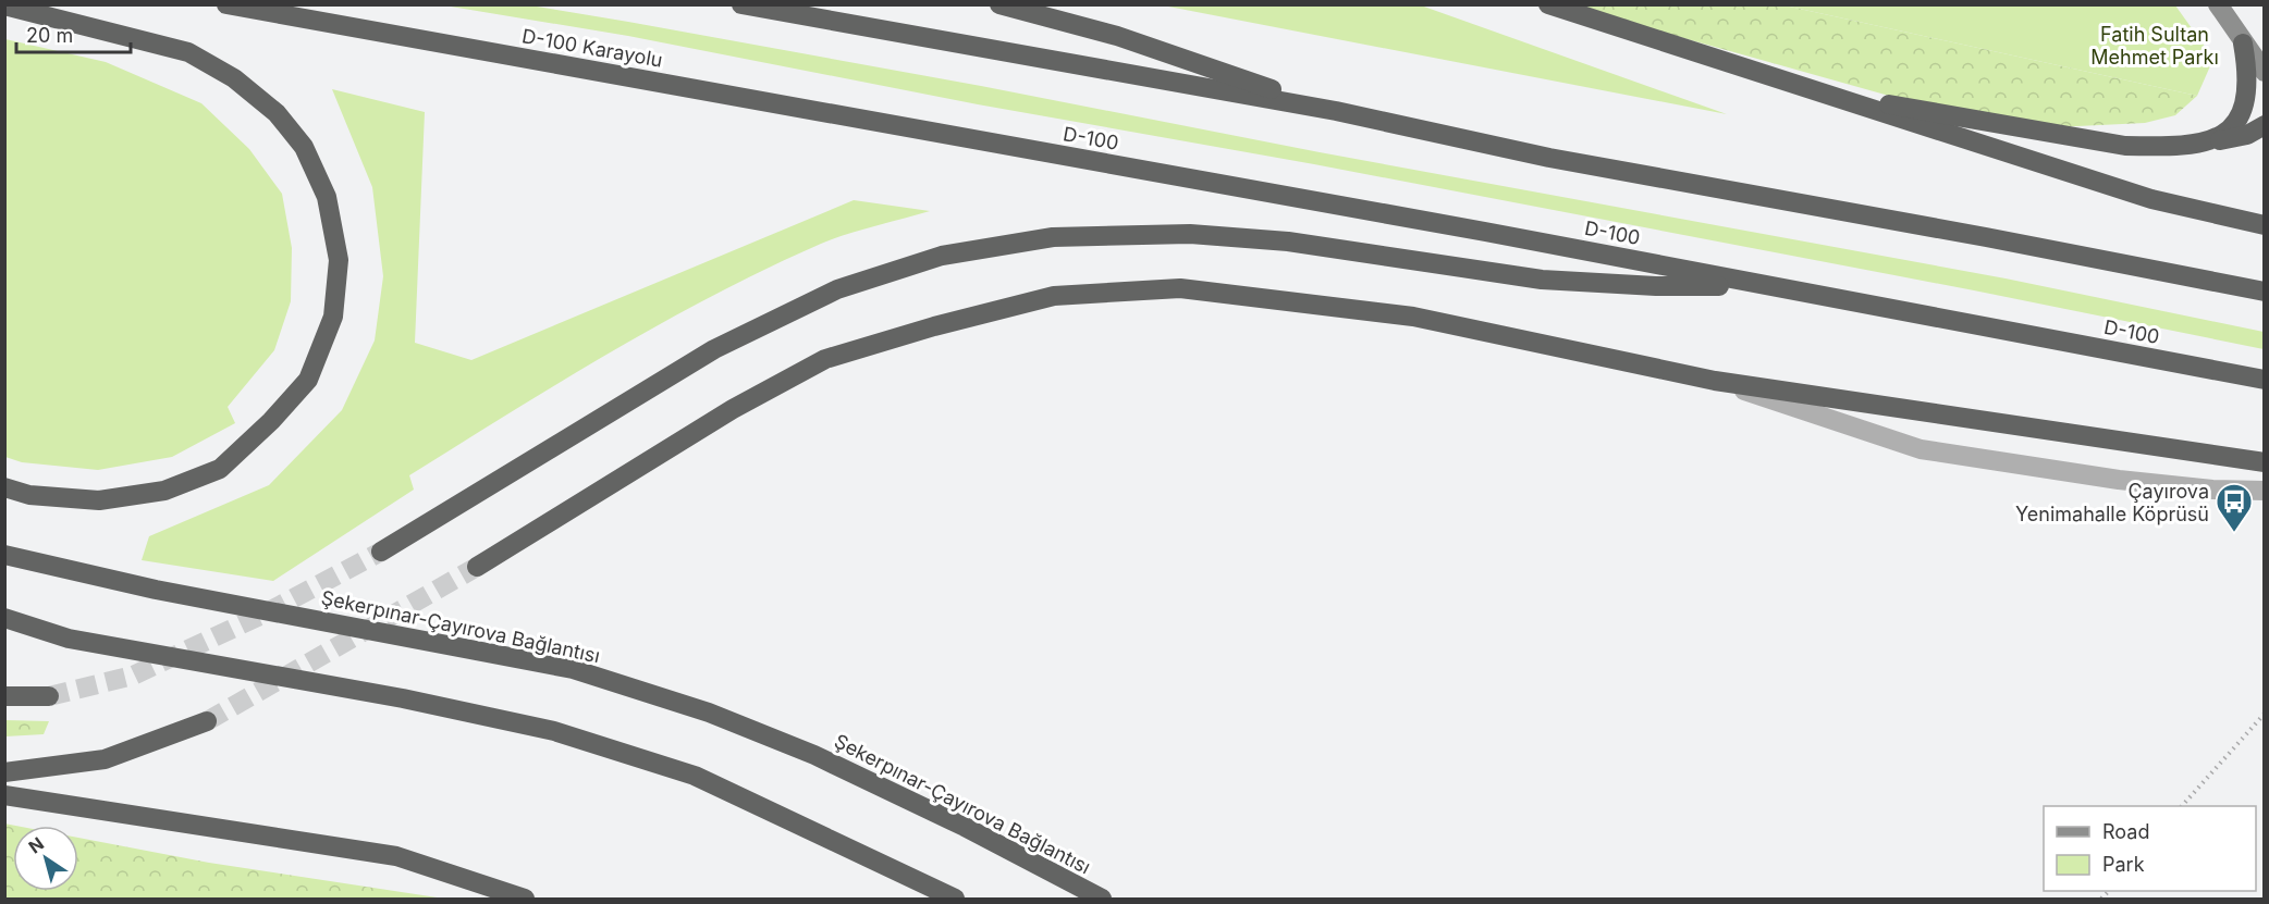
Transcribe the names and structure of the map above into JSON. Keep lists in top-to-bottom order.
{
  "streets": {
    "highway": ["D-100 Karayolu", "D-100", "Şekerpınar-Çayırova Bağlantısı"]
  },
  "crossings": [
    ["D-100 Karayolu", "D-100"]
  ],
  "parks": ["Fatih Sultan Mehmet Parkı"],
  "places": {
    "bus stop": ["Çayırova Yenimahalle Köprüsü"]
  },
  "legend": ["Road", "Park"],
  "scale_bar": "20 m",
  "north": "top left"
}
